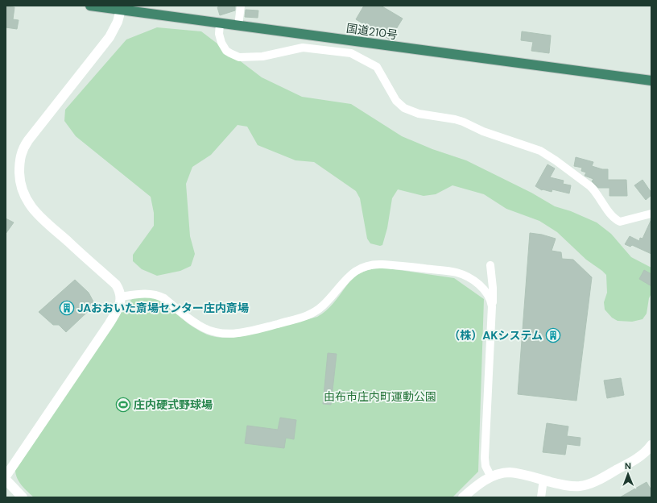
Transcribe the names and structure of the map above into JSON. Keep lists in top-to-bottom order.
{
  "streets": {
    "highway": ["国道210号"]
  },
  "parks": ["由布市庄内町運動公園"],
  "places": {
    "building": ["JAおおいた斎場センター庄内斎場", "（株）AKシステム"],
    "sports": ["庄内硬式野球場"]
  },
  "north": "top"
}
